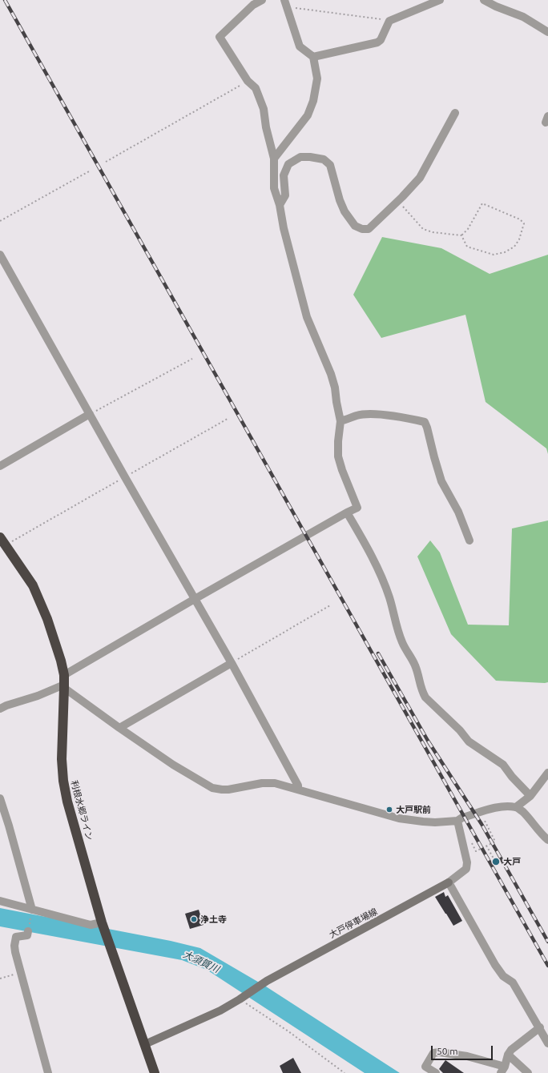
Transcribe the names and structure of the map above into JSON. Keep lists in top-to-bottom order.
{
  "streets": {
    "highway": ["利根水郷ライン"],
    "main road": ["大戸停車場線"]
  },
  "water": ["大須賀川"],
  "places": ["大戸駅前", "大戸", "浄土寺"],
  "scale_bar": "50 m"
}
